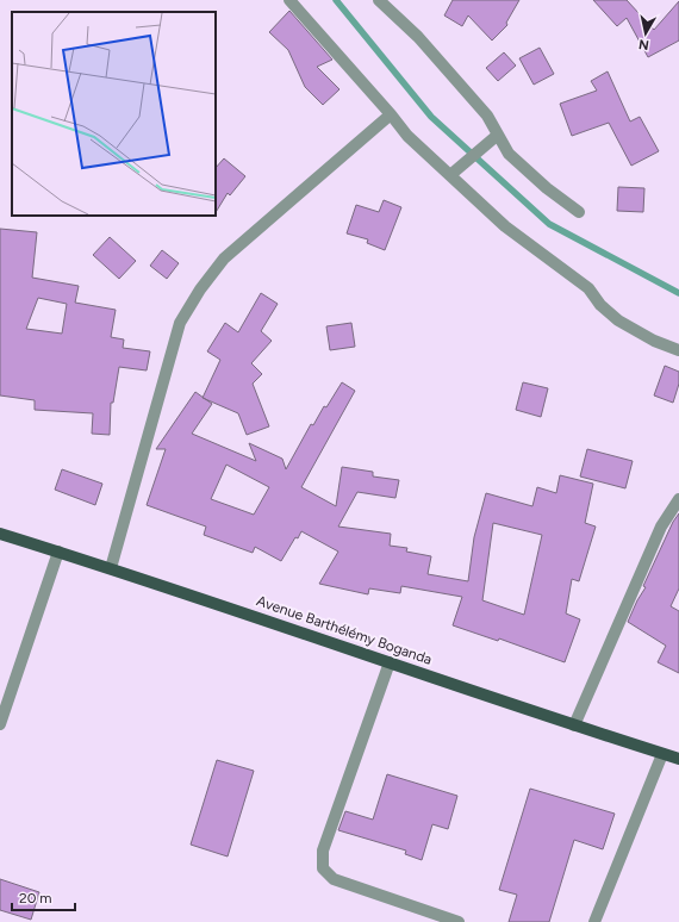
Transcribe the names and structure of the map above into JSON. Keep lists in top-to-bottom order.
{
  "streets": {
    "main road": ["Avenue Barthélémy Boganda"]
  },
  "scale_bar": "20 m",
  "north": "bottom"
}
